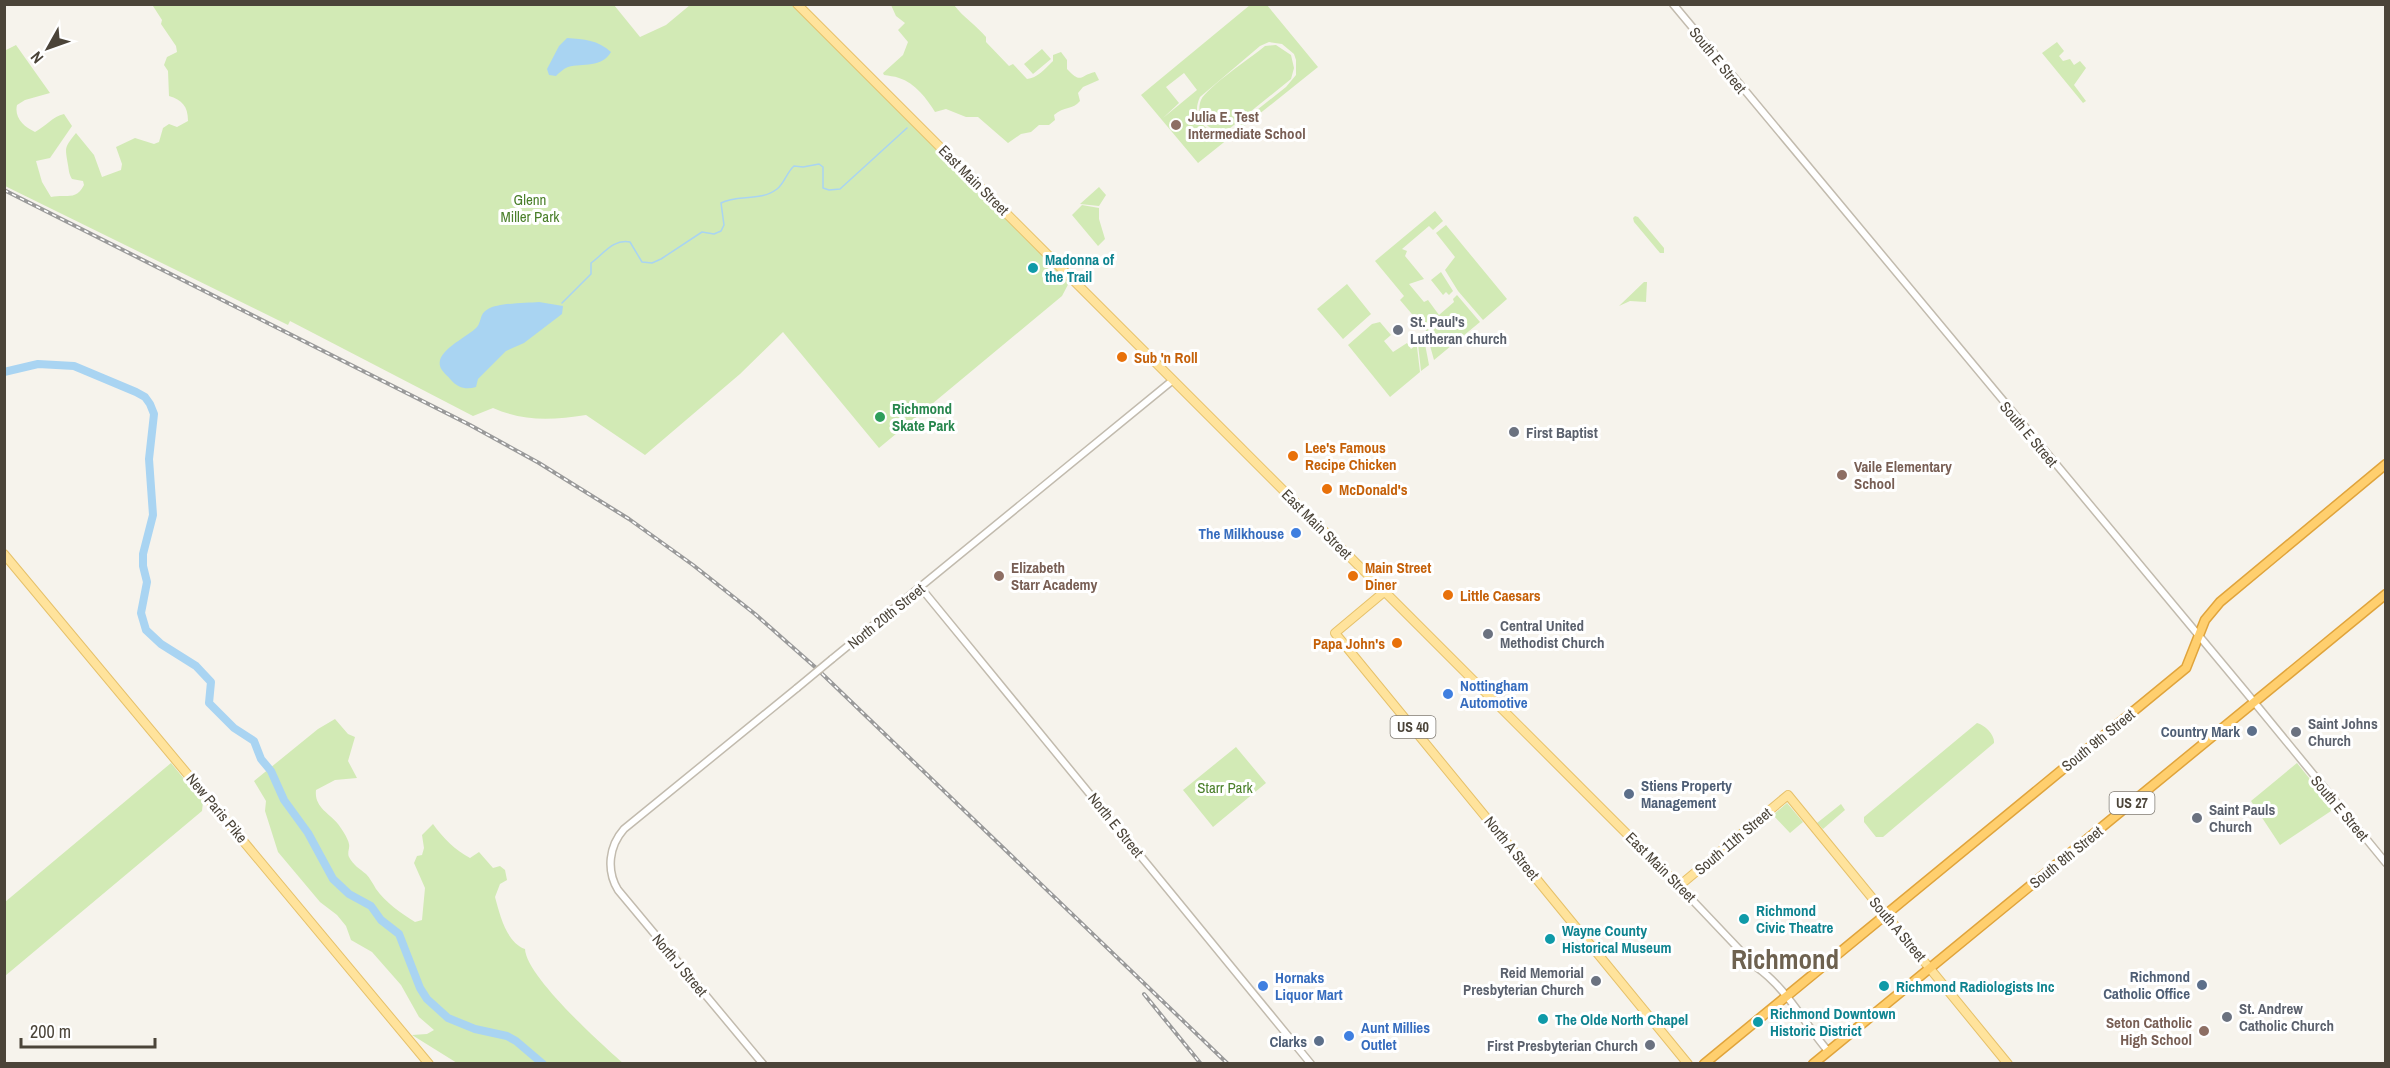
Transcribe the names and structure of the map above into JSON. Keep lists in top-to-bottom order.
{
  "streets": {
    "highway": ["South 9th Street", "US 27", "South 8th Street"],
    "main road": [
      "East Main Street",
      "US 40",
      "New Paris Pike",
      "South 11th Street",
      "North A Street",
      "South A Street"
    ],
    "street": [
      "South E Street",
      "North 20th Street",
      "North E Street",
      "North J Street"
    ]
  },
  "crossings": [
    ["South E Street", "South 9th Street"],
    ["South E Street", "South 8th Street"],
    ["East Main Street", "North 20th Street"],
    ["East Main Street", "South 9th Street"],
    ["East Main Street", "US 27"],
    ["East Main Street", "South 11th Street"],
    ["East Main Street", "North A Street"],
    ["East Main Street", "South 8th Street"],
    ["North 20th Street", "North E Street"],
    ["North 20th Street", "North J Street"],
    ["South 9th Street", "South A Street"],
    ["US 27", "South 8th Street"],
    ["South 11th Street", "South A Street"],
    ["South 8th Street", "South A Street"]
  ],
  "districts": ["Richmond"],
  "parks": ["Glenn Miller Park", "Starr Park"],
  "places": [
    "Julia E. Test Intermediate School",
    "Madonna of the Trail",
    "St. Paul's Lutheran church",
    "Sub 'n Roll",
    "Richmond Skate Park",
    "First Baptist",
    "Lee's Famous Recipe Chicken",
    "Vaile Elementary School",
    "McDonald's",
    "The Milkhouse",
    "Elizabeth Starr Academy",
    "Main Street Diner",
    "Little Caesars",
    "Central United Methodist Church",
    "Papa John's",
    "Nottingham Automotive",
    "Country Mark",
    "Saint Johns Church",
    "Stiens Property Management",
    "Saint Pauls Church",
    "Richmond Civic Theatre",
    "Wayne County Historical Museum",
    "Reid Memorial Presbyterian Church",
    "Richmond Catholic Office",
    "Hornaks Liquor Mart",
    "Richmond Radiologists Inc",
    "St. Andrew Catholic Church",
    "The Olde North Chapel",
    "Richmond Downtown Historic District",
    "Seton Catholic High School",
    "Aunt Millies Outlet",
    "Clarks",
    "First Presbyterian Church"
  ],
  "scale_bar": "200 m",
  "north": "bottom left"
}
